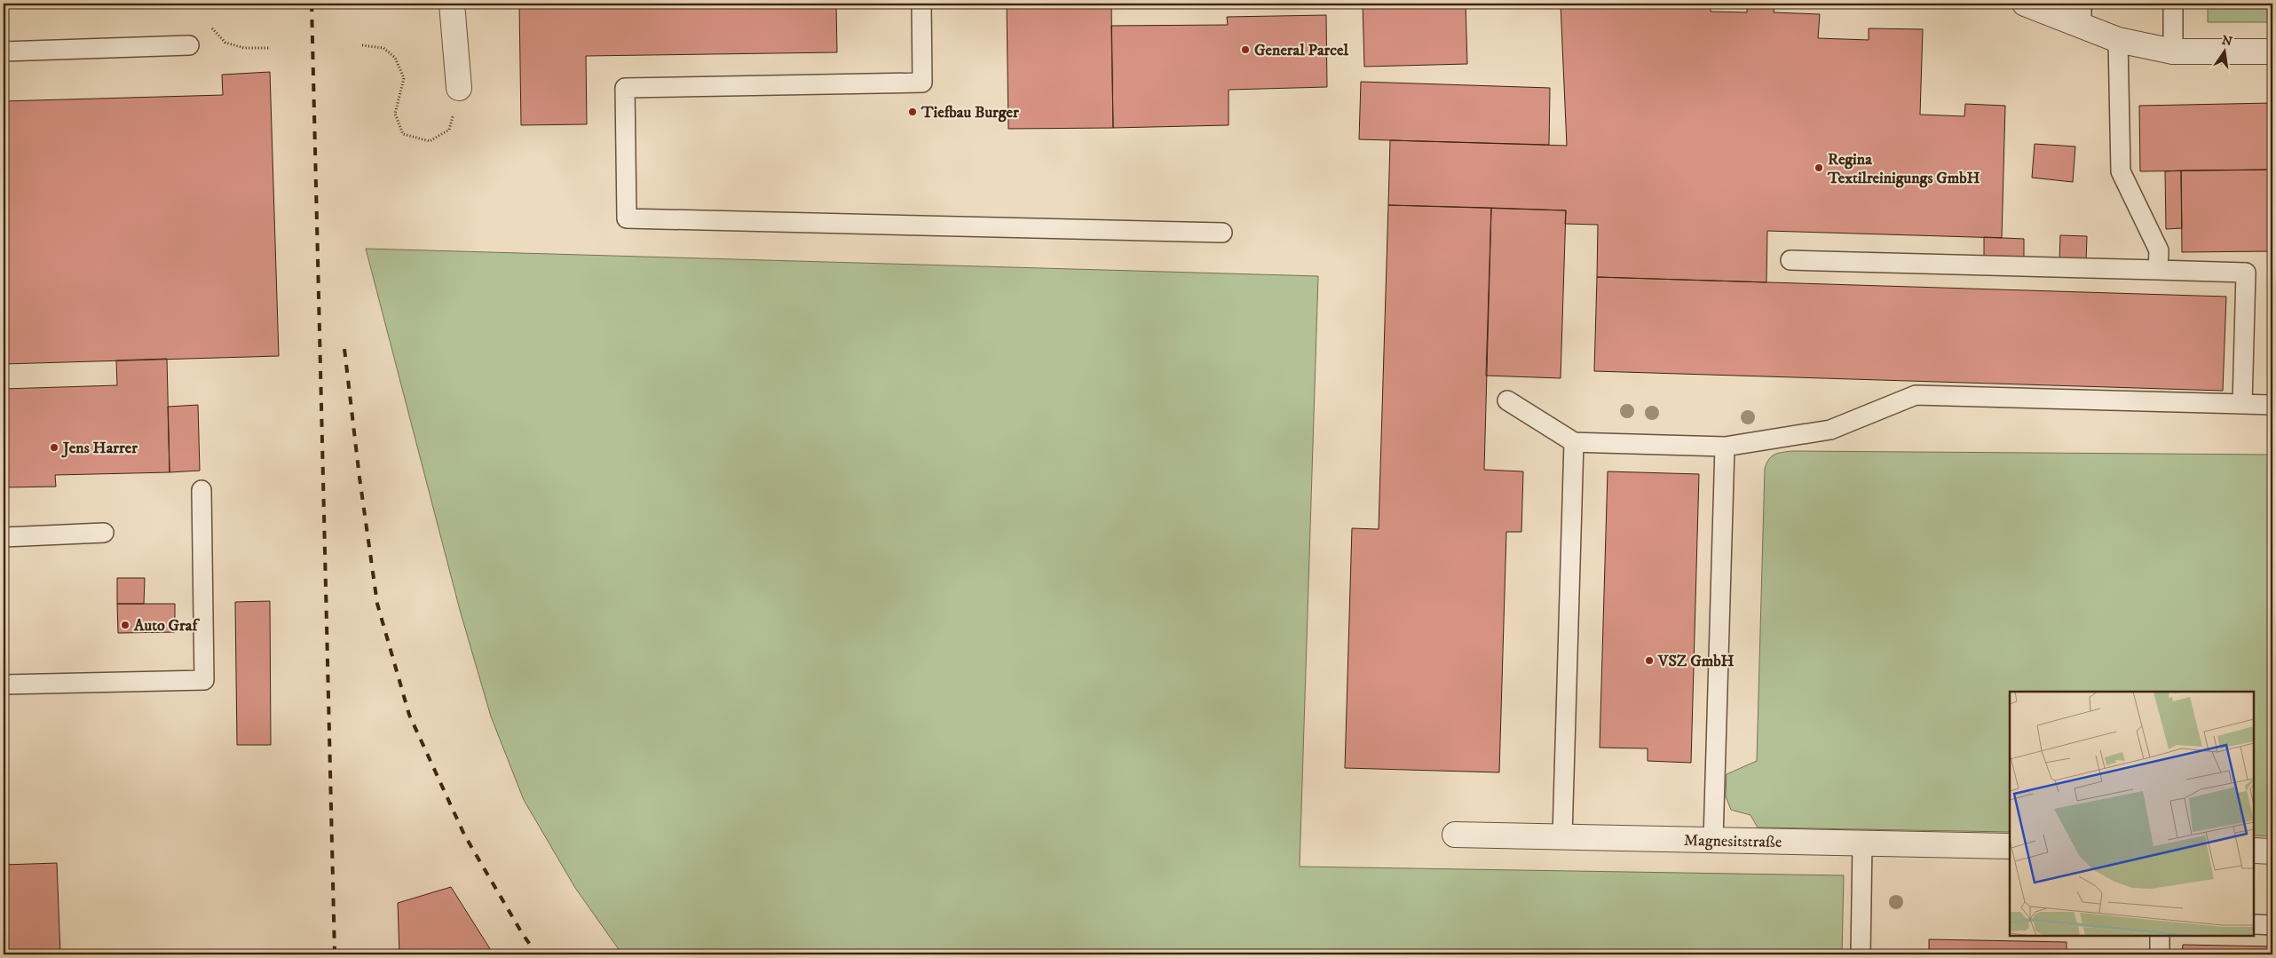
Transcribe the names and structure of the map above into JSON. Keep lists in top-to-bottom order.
{
  "streets": {
    "street": ["Magnesitstraße"]
  },
  "places": [
    "General Parcel",
    "Tiefbau Burger",
    "Regina Textilreinigungs GmbH",
    "Jens Harrer",
    "Auto Graf",
    "VSZ GmbH"
  ],
  "north": "top"
}
